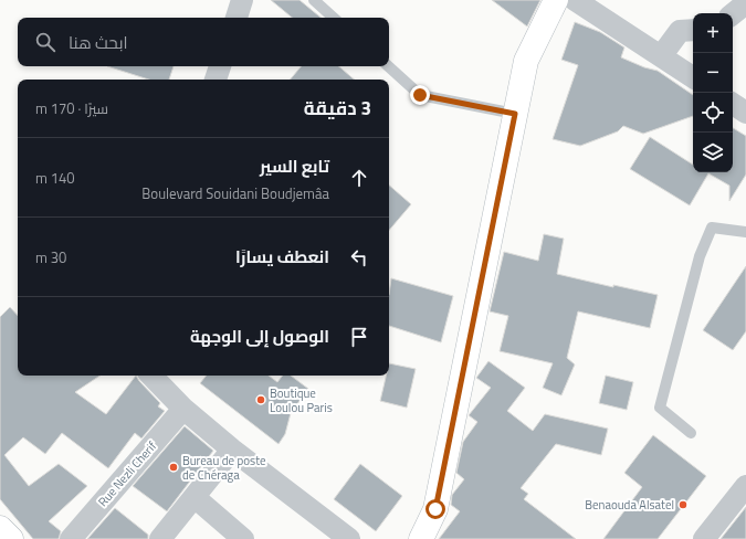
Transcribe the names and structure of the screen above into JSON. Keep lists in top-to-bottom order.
{
  "streets": {
    "street": ["Rue Nezli Cherif"]
  },
  "places": ["Boutique Loulou Paris", "Bureau de poste de Chéraga", "Benaouda Alsatel"],
  "page": {
    "map_buttons": ["+", "−"],
    "search": "ابحث هنا",
    "heading": ["3 دقيقة", "سيرًا · 170 m"],
    "list": [
      ["تابع السير", "Boulevard Souidani Boudjemâa", "140 m"],
      ["انعطف يسارًا", "30 m"],
      "الوصول إلى الوجهة"
    ]
  }
}
